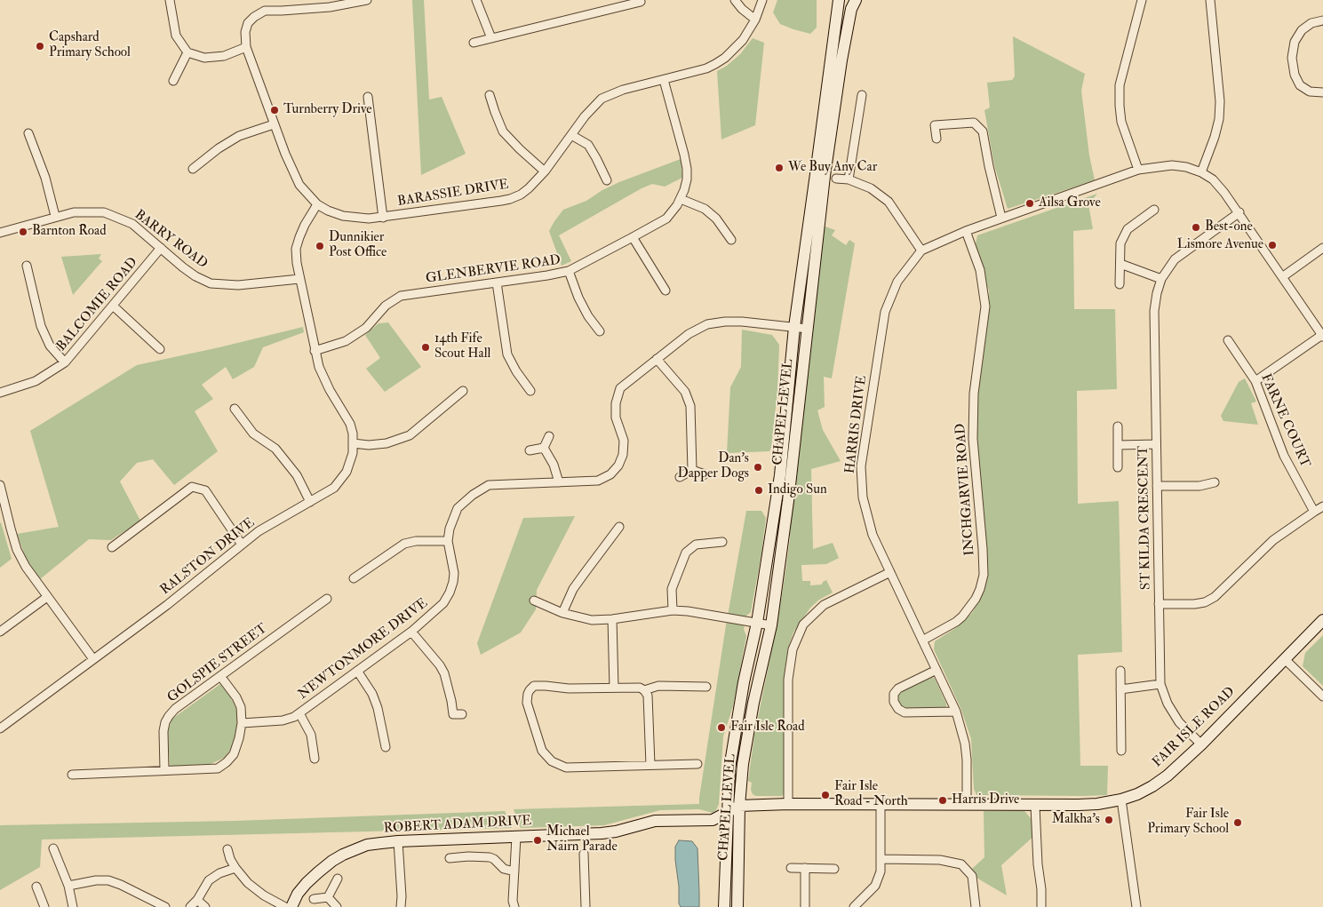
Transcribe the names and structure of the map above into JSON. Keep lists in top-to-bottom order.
{
  "streets": {
    "main road": ["CHAPEL LEVEL", "FAIR ISLE ROAD", "ROBERT ADAM DRIVE"],
    "street": [
      "BARASSIE DRIVE",
      "BARRY ROAD",
      "GLENBERVIE ROAD",
      "BALCOMIE ROAD",
      "FARNE COURT",
      "HARRIS DRIVE",
      "INCHGARVIE ROAD",
      "ST KILDA CRESCENT",
      "RALSTON DRIVE",
      "NEWTONMORE DRIVE",
      "GOLSPIE STREET"
    ]
  },
  "crossings": [
    ["BARASSIE DRIVE", "GLENBERVIE ROAD"],
    ["BARASSIE DRIVE", "RALSTON DRIVE"],
    ["BARRY ROAD", "BALCOMIE ROAD"],
    ["BARRY ROAD", "RALSTON DRIVE"],
    ["GLENBERVIE ROAD", "RALSTON DRIVE"],
    ["CHAPEL LEVEL", "NEWTONMORE DRIVE"],
    ["CHAPEL LEVEL", "FAIR ISLE ROAD"],
    ["CHAPEL LEVEL", "ROBERT ADAM DRIVE"],
    ["HARRIS DRIVE", "INCHGARVIE ROAD"],
    ["HARRIS DRIVE", "FAIR ISLE ROAD"],
    ["ST KILDA CRESCENT", "FAIR ISLE ROAD"],
    ["FAIR ISLE ROAD", "ROBERT ADAM DRIVE"]
  ],
  "places": [
    "Capshard Primary School",
    "Turnberry Drive",
    "We Buy Any Car",
    "Ailsa Grove",
    "Best-one",
    "Barnton Road",
    "Lismore Avenue",
    "Dunnikier Post Office",
    "14th Fife Scout Hall",
    "Dan's Dapper Dogs",
    "Indigo Sun",
    "Fair Isle Road",
    "Fair Isle Road - North",
    "Harris Drive",
    "Malkha's",
    "Fair Isle Primary School",
    "Michael Nairn Parade"
  ]
}
